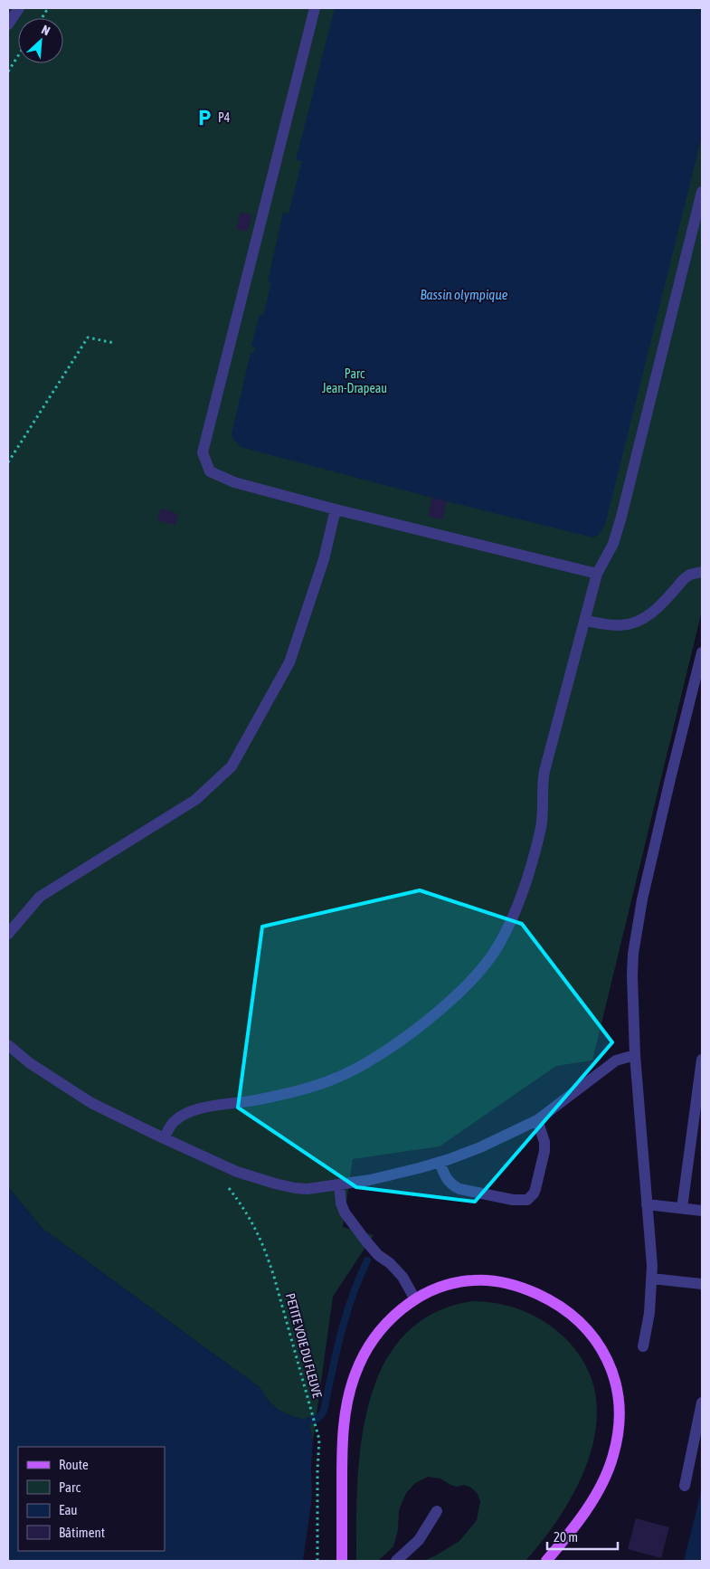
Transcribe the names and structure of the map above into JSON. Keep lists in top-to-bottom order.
{
  "streets": {
    "path": ["PETITE VOIE DU FLEUVE"]
  },
  "water": ["Bassin olympique"],
  "parks": ["Parc Jean-Drapeau"],
  "places": {
    "parking": ["P4"]
  },
  "legend": [
    "Route",
    "Parc",
    "Eau",
    "Bâtiment"
  ],
  "scale_bar": "20 m",
  "north": "top right"
}
